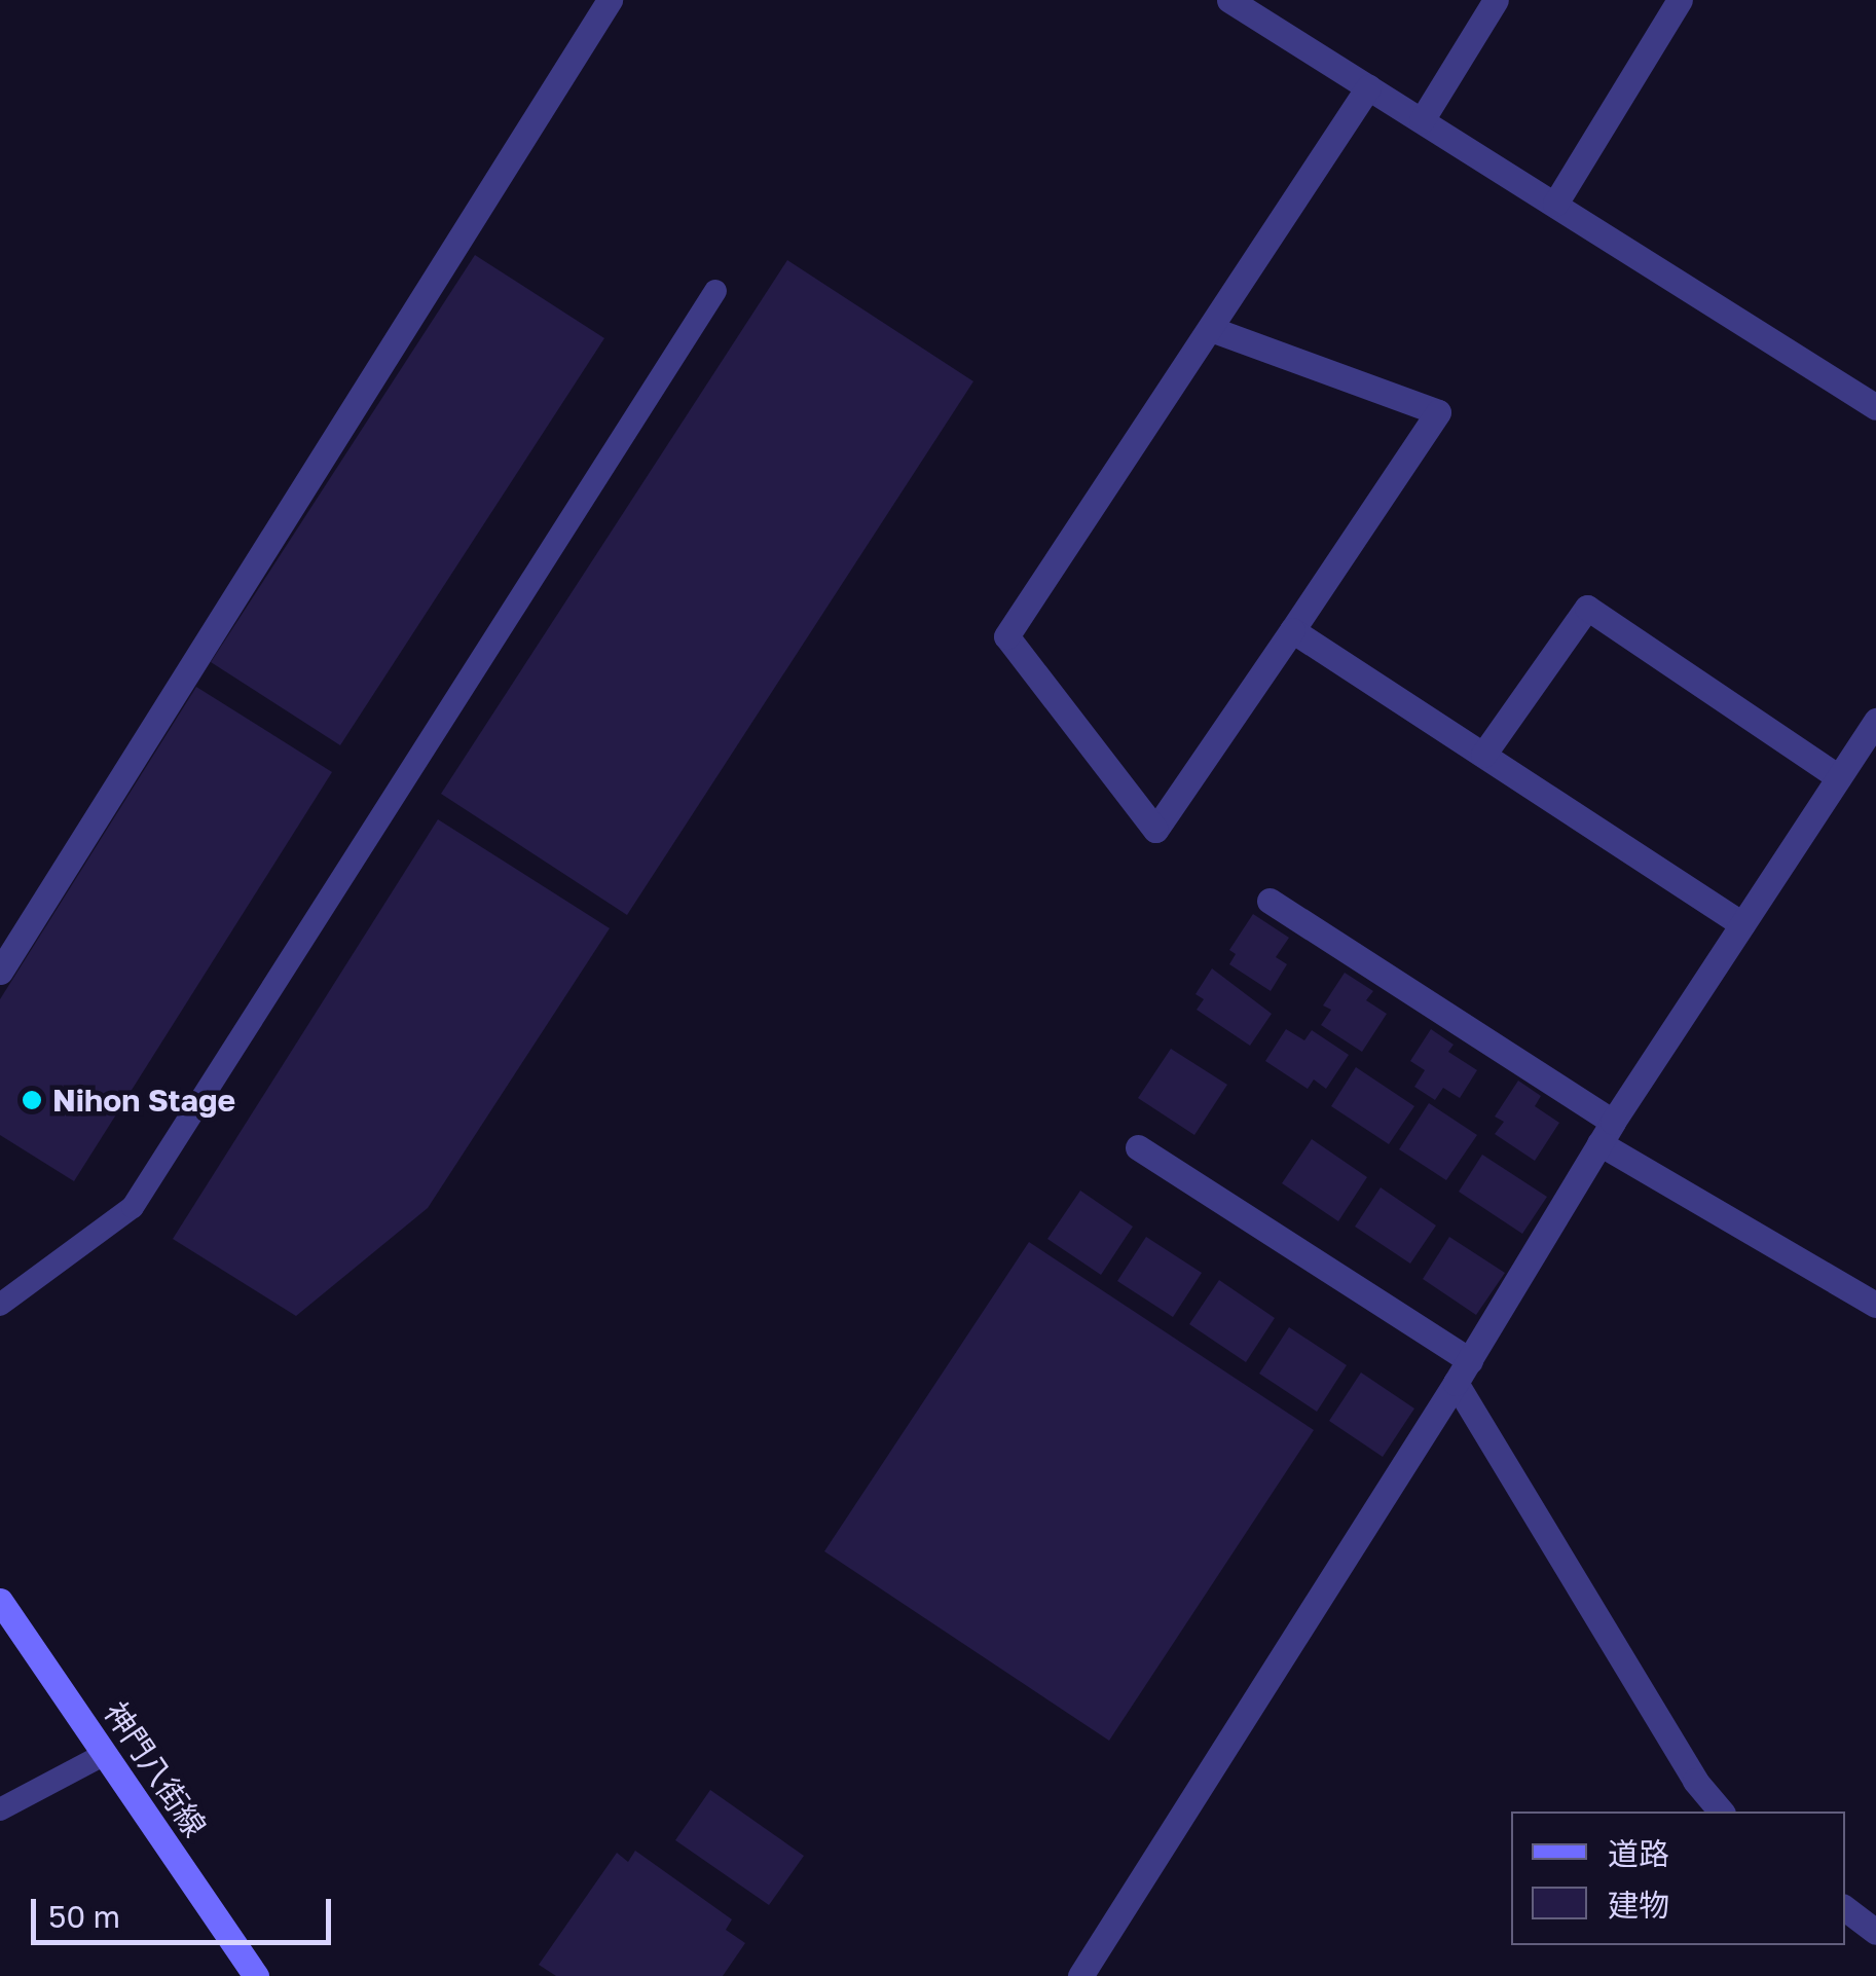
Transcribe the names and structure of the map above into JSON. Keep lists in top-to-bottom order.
{
  "streets": {
    "main road": ["神門八街線"]
  },
  "places": ["Nihon Stage"],
  "legend": ["道路", "建物"],
  "scale_bar": "50 m"
}
